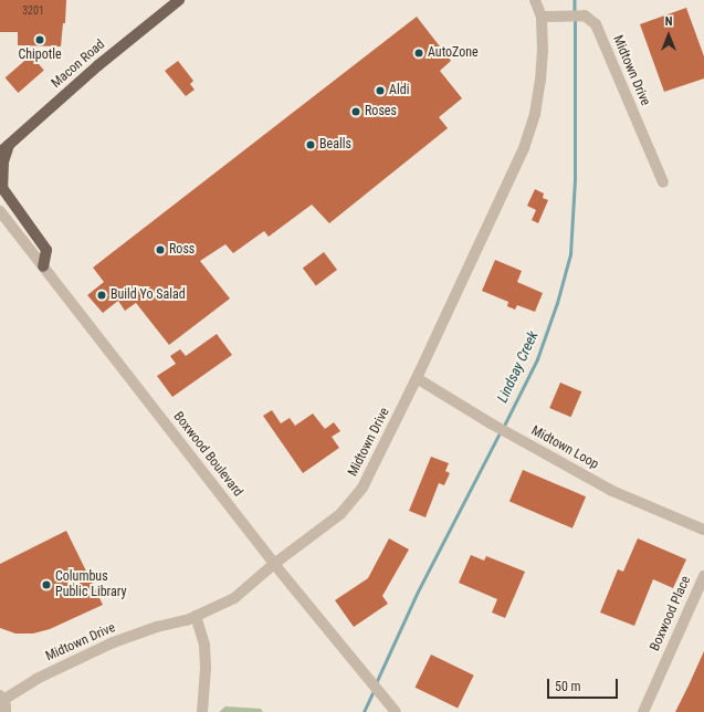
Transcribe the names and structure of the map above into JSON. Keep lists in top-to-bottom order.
{
  "streets": {
    "main road": ["Macon Road"],
    "street": [
      "Midtown Drive",
      "Midtown Loop",
      "Boxwood Boulevard",
      "Boxwood Place"
    ]
  },
  "crossings": [
    ["Midtown Drive", "Midtown Loop"],
    ["Midtown Drive", "Boxwood Boulevard"]
  ],
  "water": ["Lindsay Creek"],
  "places": [
    "Chipotle",
    "AutoZone",
    "Aldi",
    "Roses",
    "Bealls",
    "Ross",
    "Build Yo Salad",
    "Columbus Public Library"
  ],
  "house_numbers": ["3201"],
  "scale_bar": "50 m",
  "north": "top"
}
